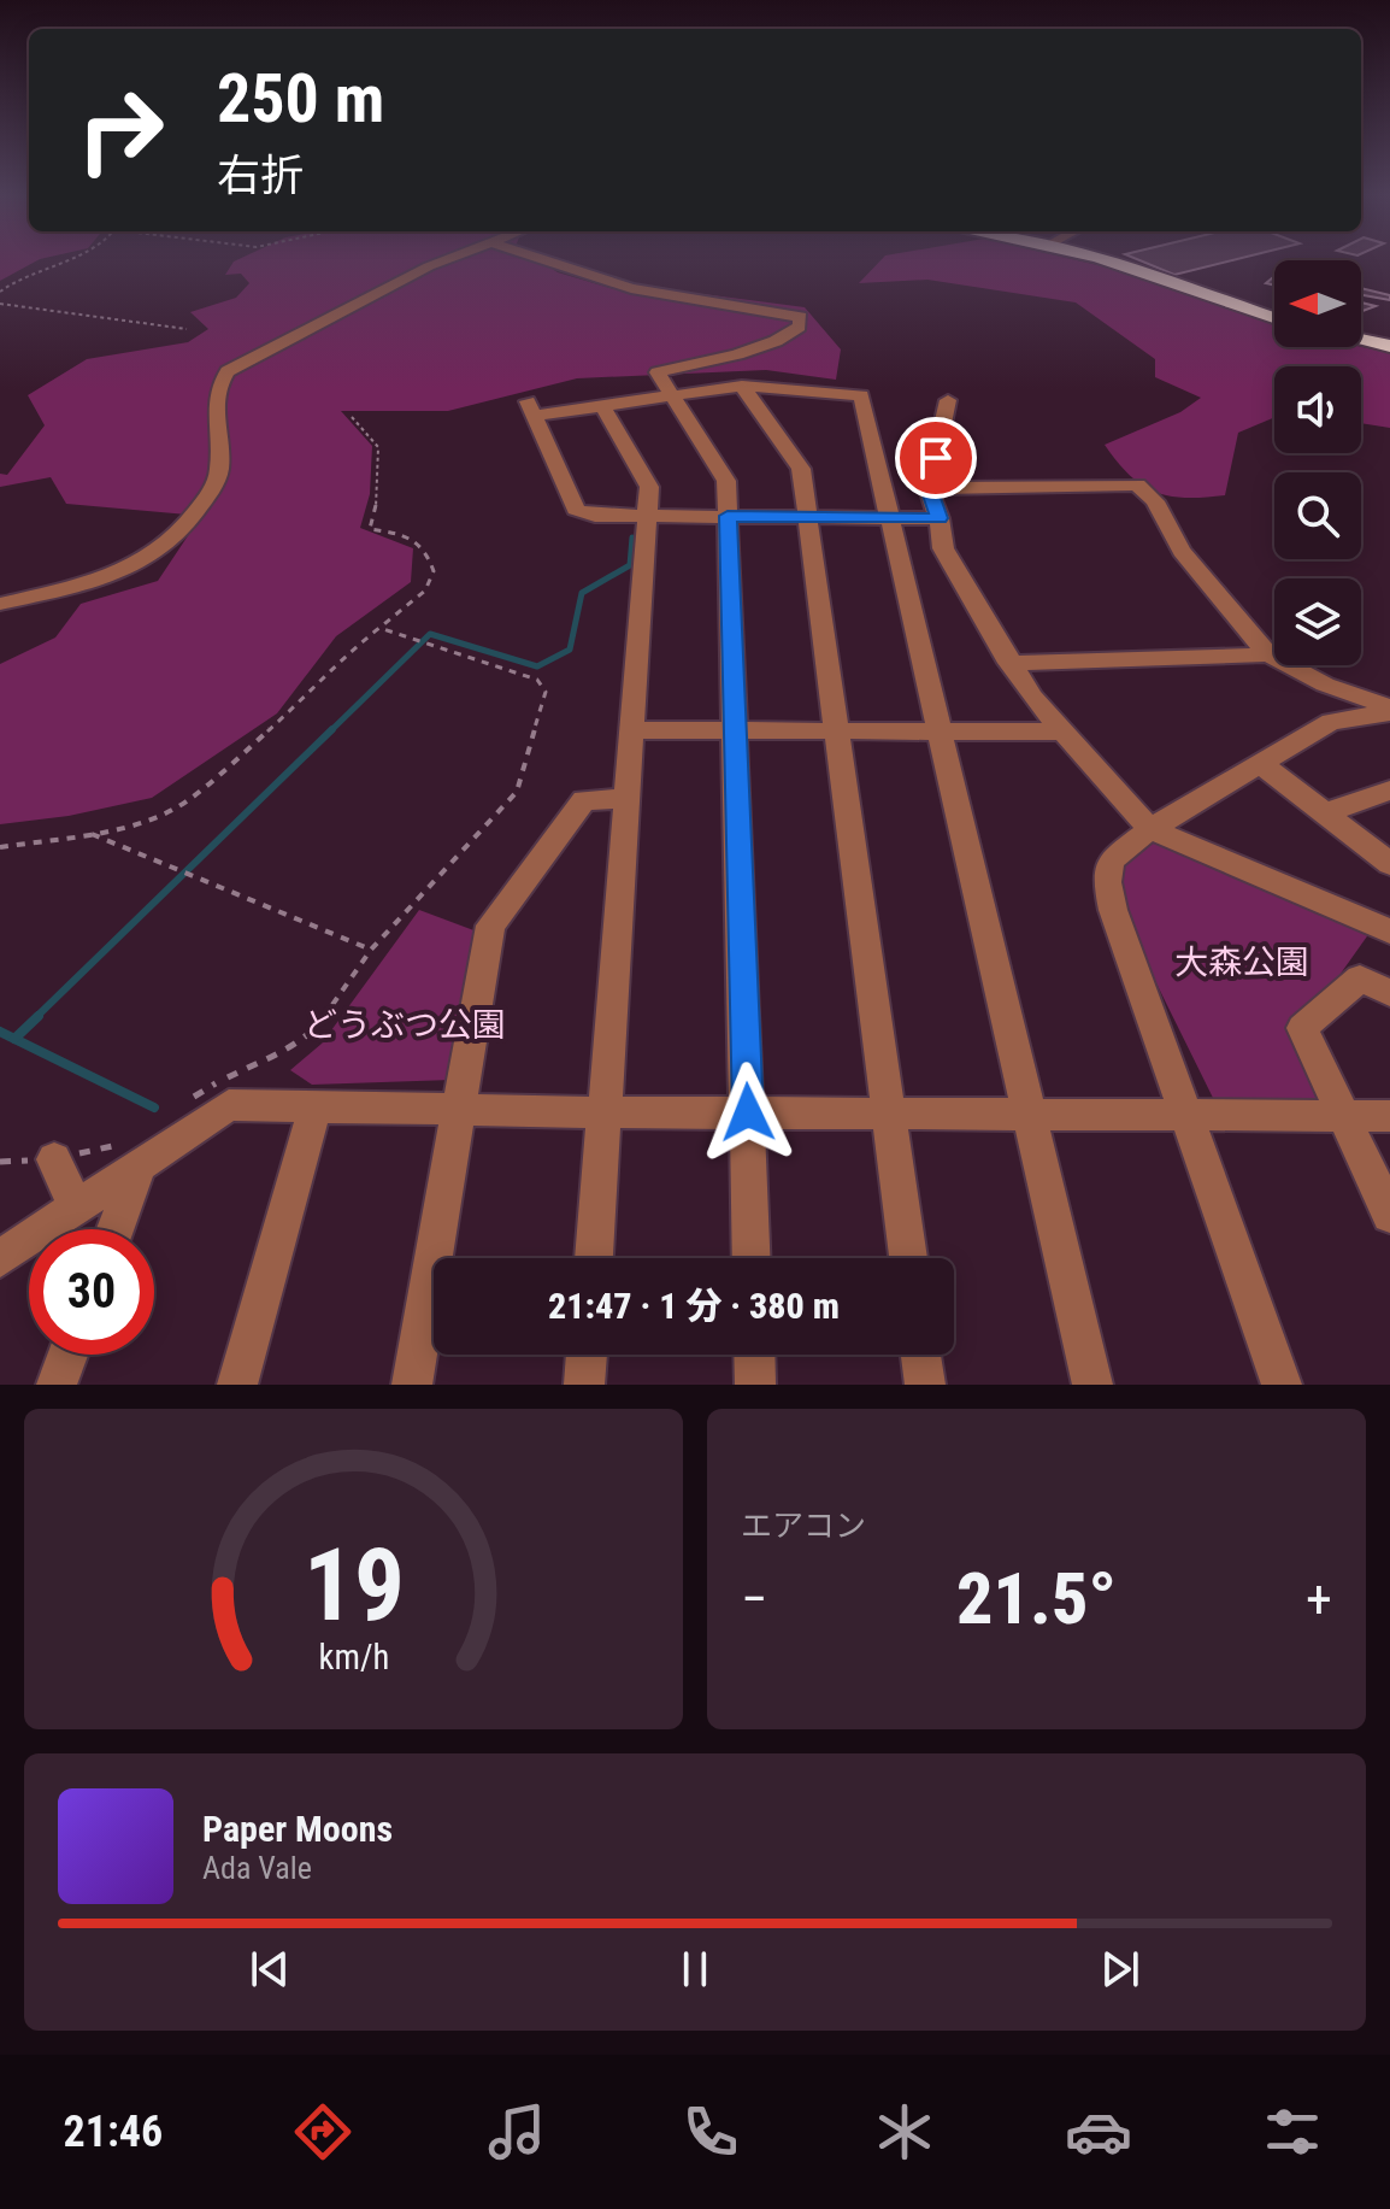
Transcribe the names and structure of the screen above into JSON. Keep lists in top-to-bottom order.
{
  "parks": ["大森公園", "どうぶつ公園"],
  "north": "left",
  "page": {
    "turn": ["250 m", "右折"],
    "limit": "30",
    "trip": "21:47 · 1 分 · 380 m",
    "tile": "エアコン",
    "heat": ["−", "21.5°", "+"],
    "song": ["Paper Moons", "Ada Vale"],
    "tabs": "21:46",
    "gauge": ["19", "km/h"]
  }
}
